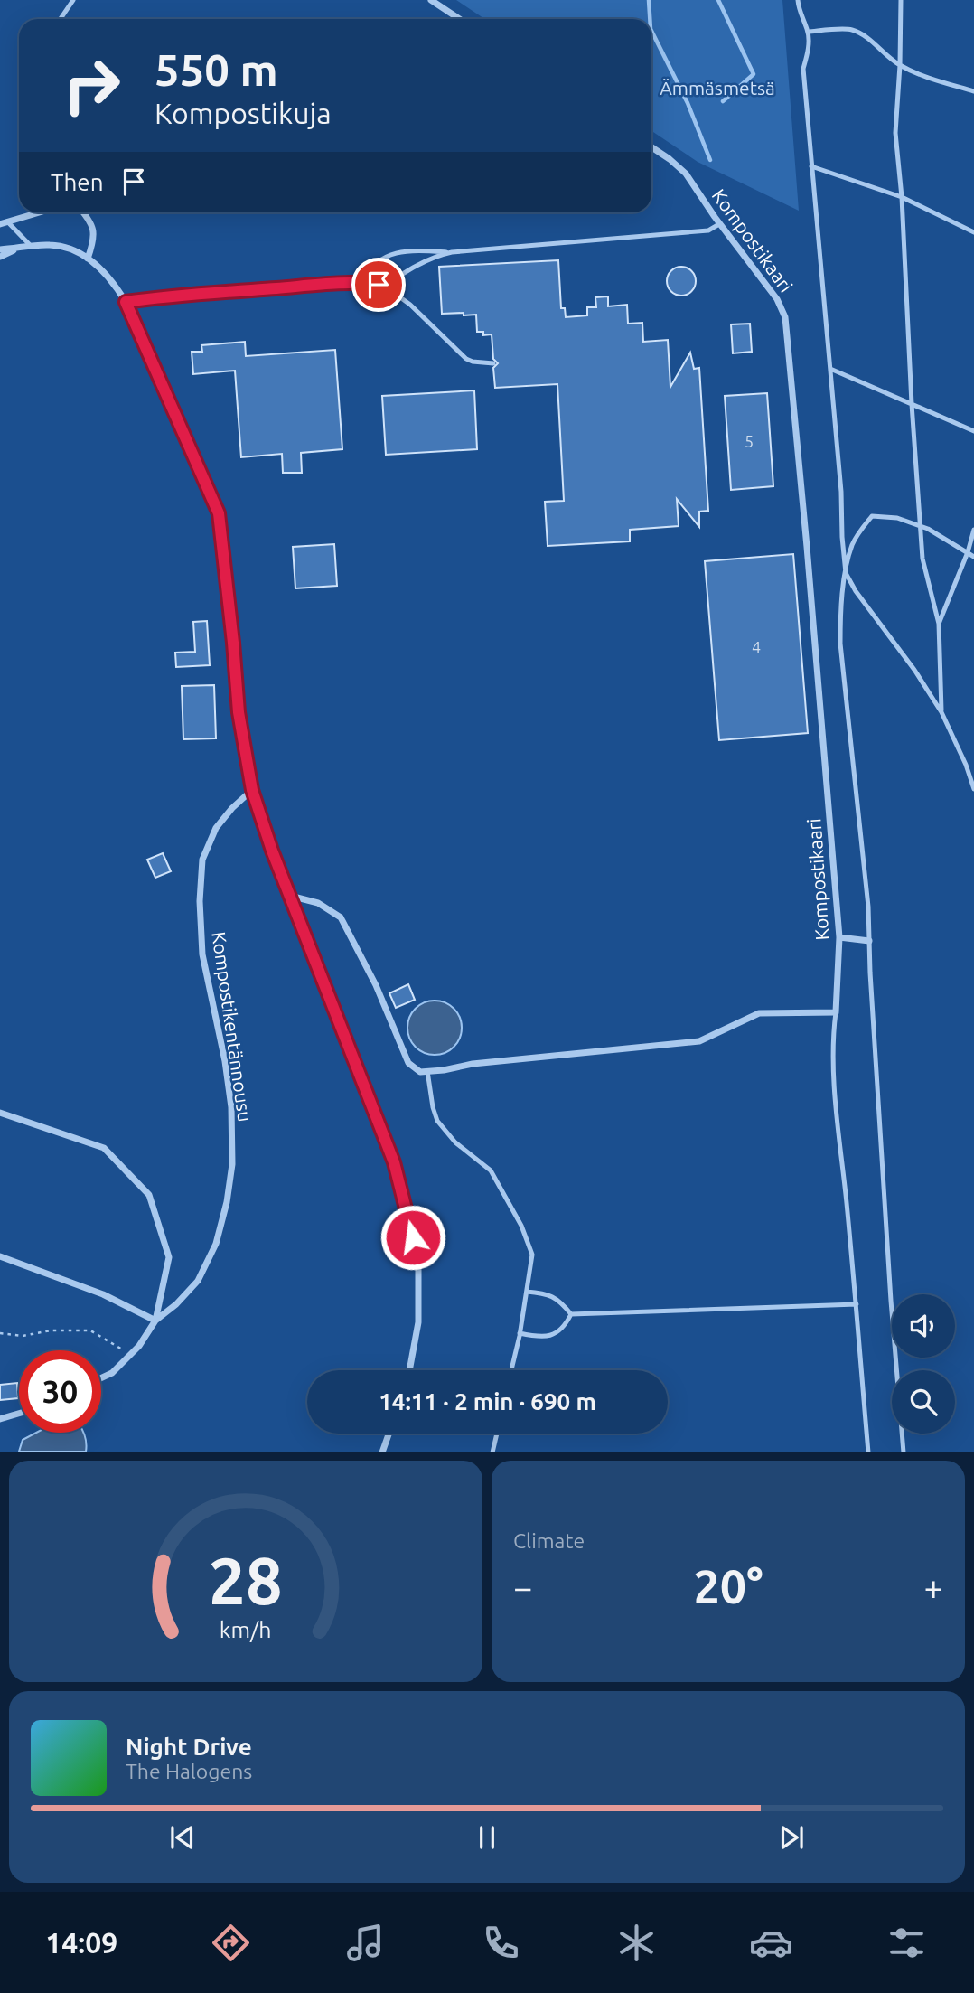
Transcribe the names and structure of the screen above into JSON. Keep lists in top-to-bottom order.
{
  "streets": {
    "street": ["Kompostikaari", "Kompostikentännousu"]
  },
  "parks": ["Ämmäsmetsä"],
  "house_numbers": ["5", "4"],
  "page": {
    "turn": ["550 m", "Kompostikuja"],
    "then": "Then",
    "limit": "30",
    "trip": "14:11 · 2 min · 690 m",
    "tile": "Climate",
    "heat": ["−", "20°", "+"],
    "song": ["Night Drive", "The Halogens"],
    "tabs": "14:09",
    "gauge": ["28", "km/h"]
  }
}
